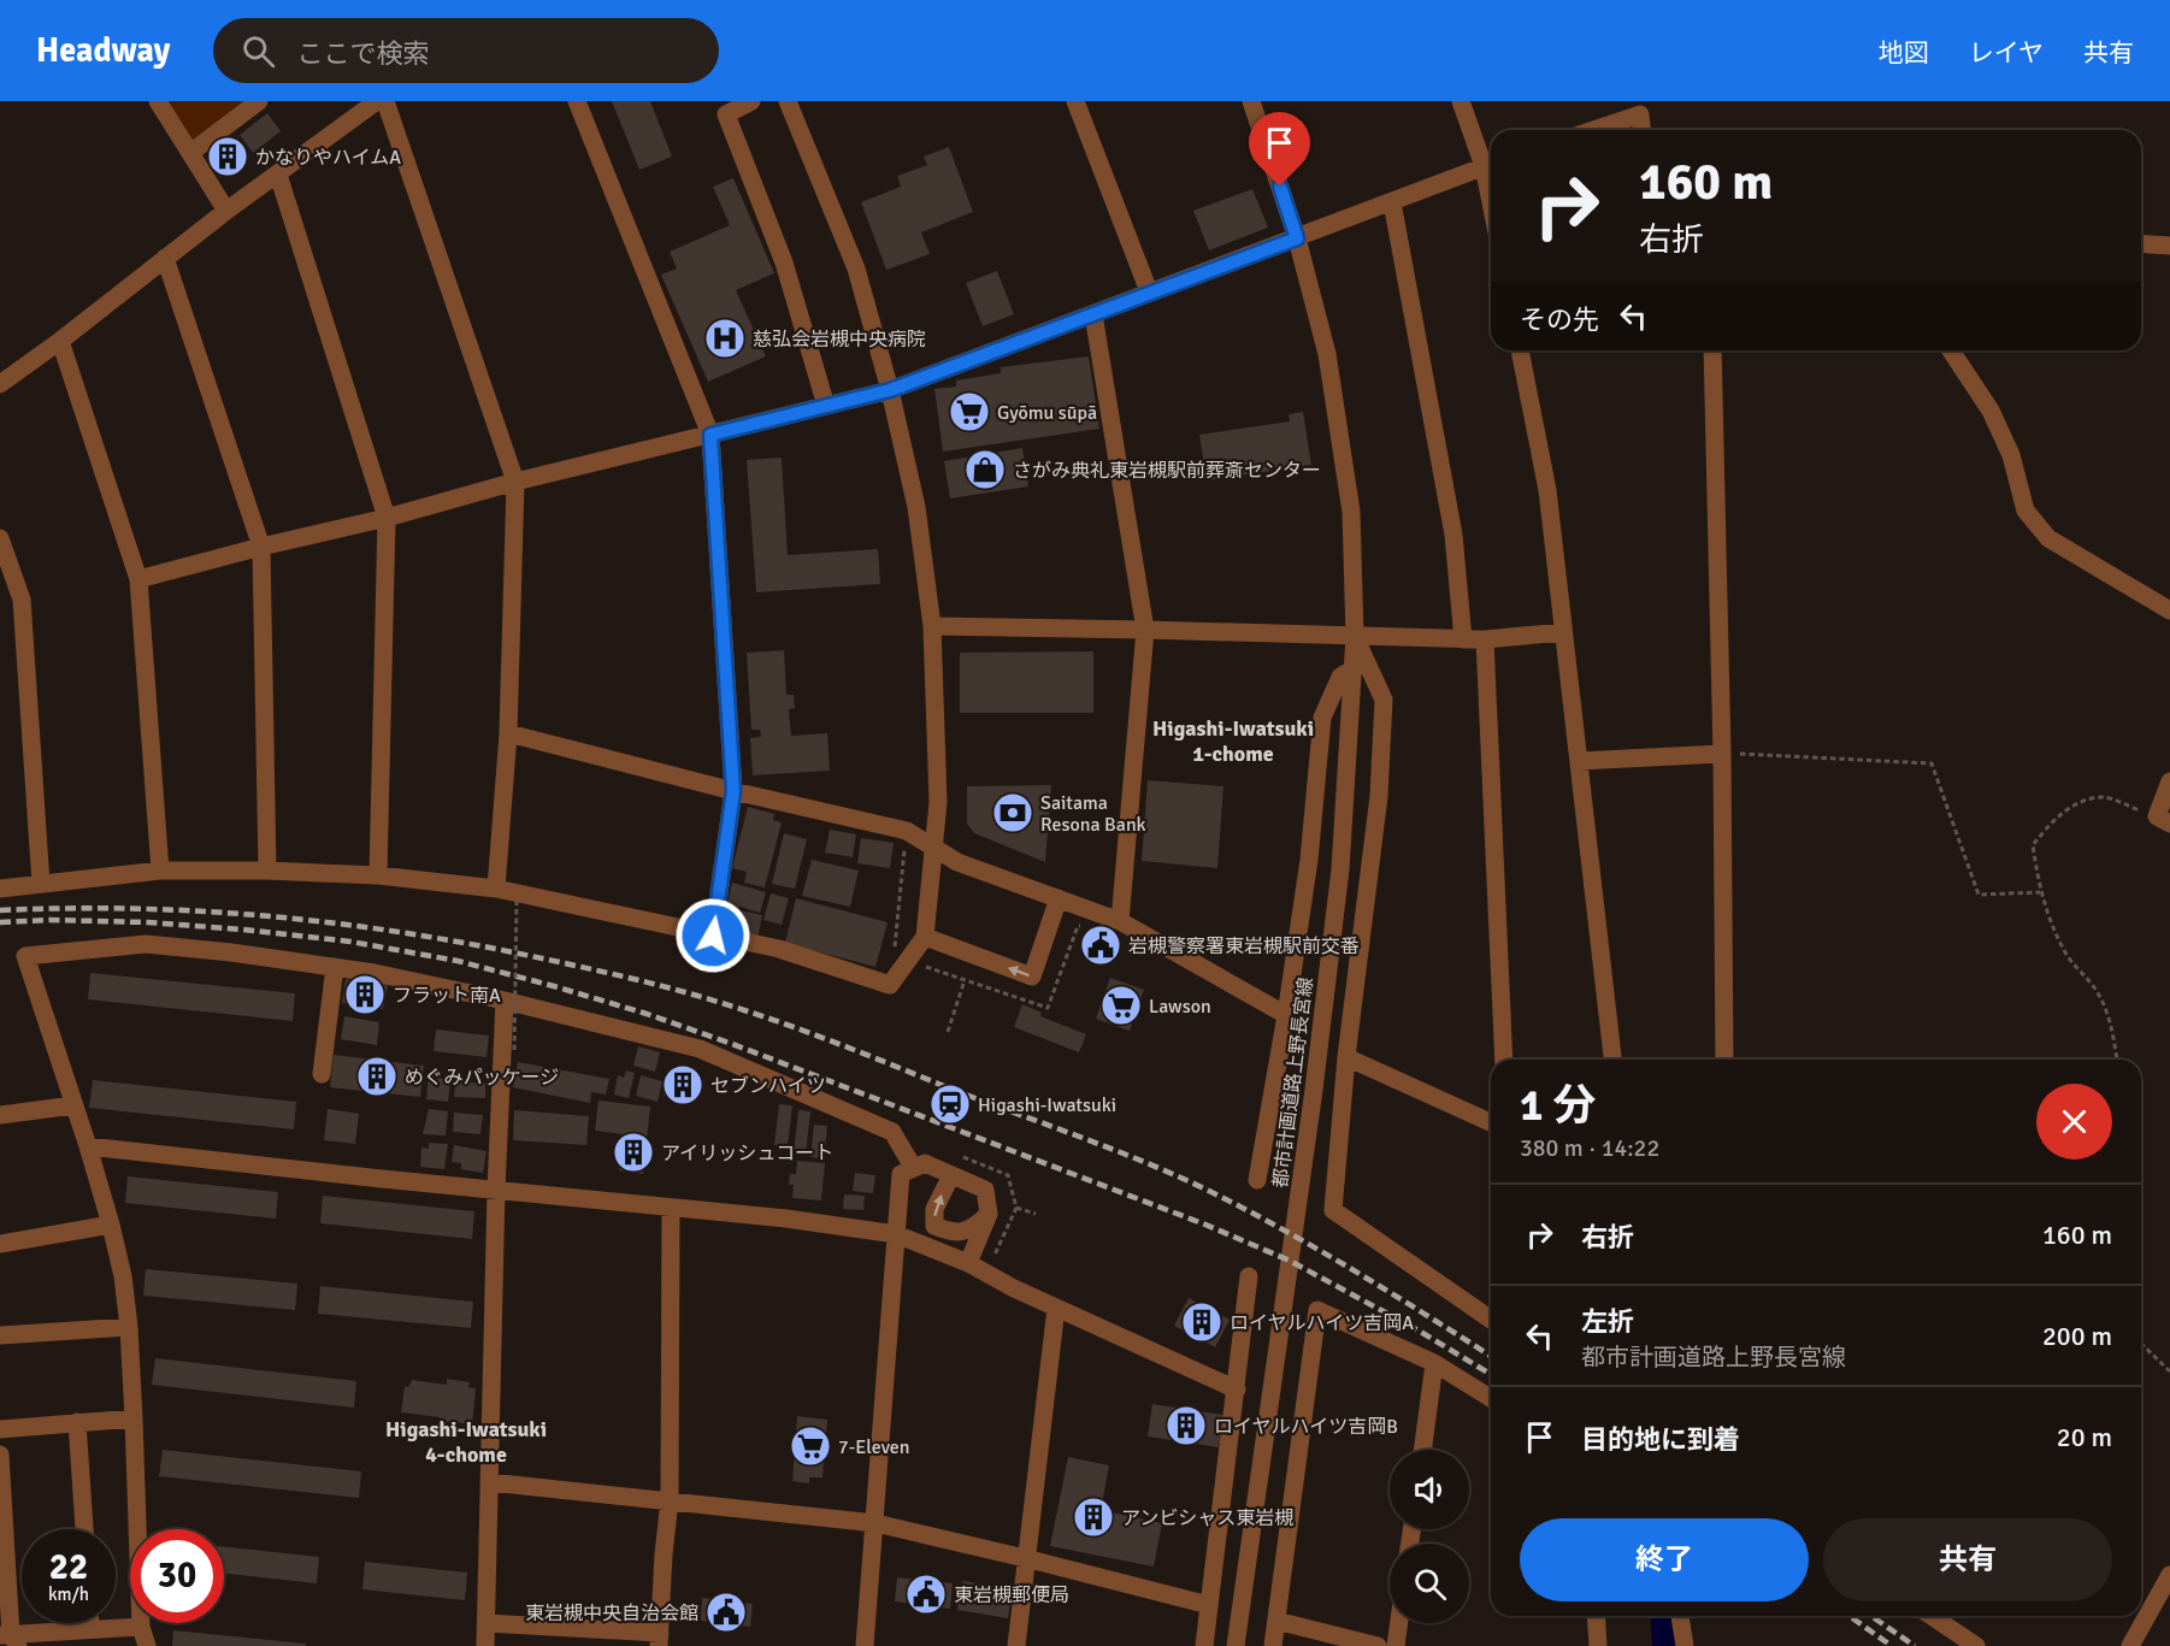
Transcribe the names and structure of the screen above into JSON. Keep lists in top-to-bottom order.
{
  "streets": {
    "street": ["都市計画道路上野長宮線"]
  },
  "districts": ["Higashi-Iwatsuki 1-chome", "Higashi-Iwatsuki 4-chome"],
  "places": {
    "building": [
      "かなりやハイムA",
      "フラット南A",
      "めぐみパッケージ",
      "セブンハイツ",
      "アイリッシュコート",
      "ロイヤルハイツ吉岡A",
      "ロイヤルハイツ吉岡B",
      "アンビシャス東岩槻"
    ],
    "hospital": ["慈弘会岩槻中央病院"],
    "supermarket": ["Gyōmu sūpā", "Lawson", "7-Eleven"],
    "shop": ["さがみ典礼東岩槻駅前葬斎センター"],
    "bank": ["Saitama Resona Bank"],
    "public building": ["岩槻警察署東岩槻駅前交番", "東岩槻郵便局", "東岩槻中央自治会館"],
    "station": ["Higashi-Iwatsuki"]
  },
  "page": {
    "header": "Headway",
    "search": "ここで検索",
    "nav": ["地図", "レイヤ", "共有"],
    "turn": ["160 m", "右折"],
    "then": "その先",
    "heading": ["1 分", "380 m · 14:22"],
    "list": [
      {
        "name": "右折",
        "value": "160 m"
      },
      {
        "name": "左折",
        "note": "都市計画道路上野長宮線",
        "value": "200 m"
      },
      {
        "name": "目的地に到着",
        "value": "20 m"
      }
    ],
    "buttons": ["終了", "共有"],
    "speed": "22 km/h",
    "limit": "30"
  }
}
